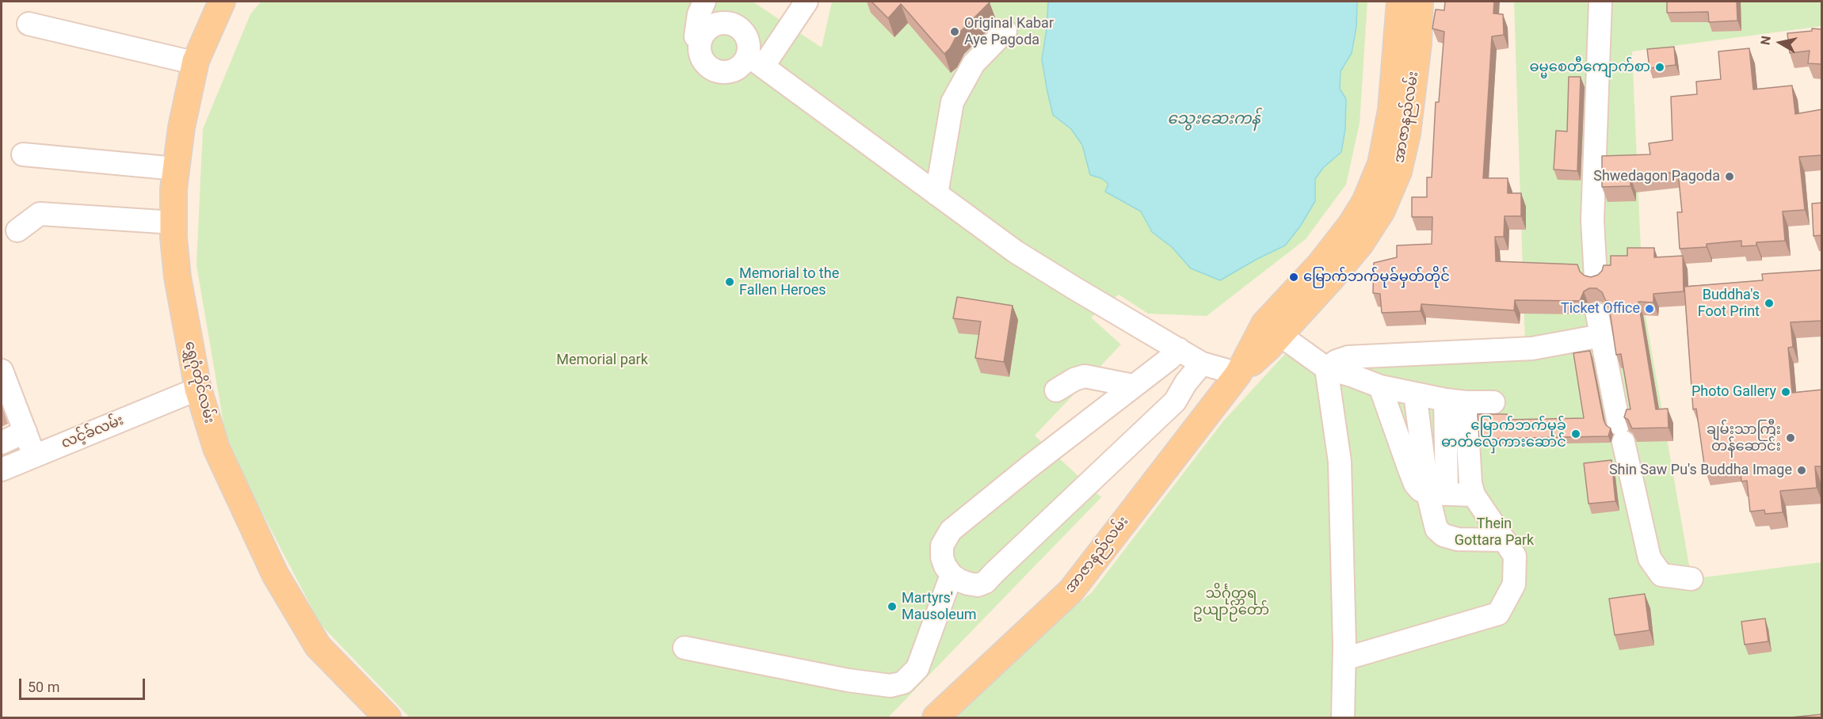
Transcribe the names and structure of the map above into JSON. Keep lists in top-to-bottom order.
{
  "streets": {
    "main road": ["အာဇာနည်လမ်း", "ရွှေဂုံတိုင်လမ်း"],
    "street": ["လင့်ခ်လမ်း"]
  },
  "crossings": [
    ["ရွှေဂုံတိုင်လမ်း", "လင့်ခ်လမ်း"]
  ],
  "water": ["သွေးဆေးကန်"],
  "parks": ["Memorial park", "Thein Gottara Park", "သိင်္ဂုတ္တရ ဥယျာဉ်တော်"],
  "places": [
    "Original Kabar Aye Pagoda",
    "ဓမ္မစေတီကျောက်စာ",
    "Shwedagon Pagoda",
    "မြောက်ဘက်မုခ်မှတ်တိုင်",
    "Memorial to the Fallen Heroes",
    "Buddha's Foot Print",
    "Ticket Office",
    "Photo Gallery",
    "မြောက်ဘက်မုခ် ဓာတ်လှေကားဆောင်",
    "ချမ်းသာကြီး တန်ဆောင်း",
    "Shin Saw Pu's Buddha Image",
    "Martyrs' Mausoleum"
  ],
  "scale_bar": "50 m",
  "north": "left"
}
